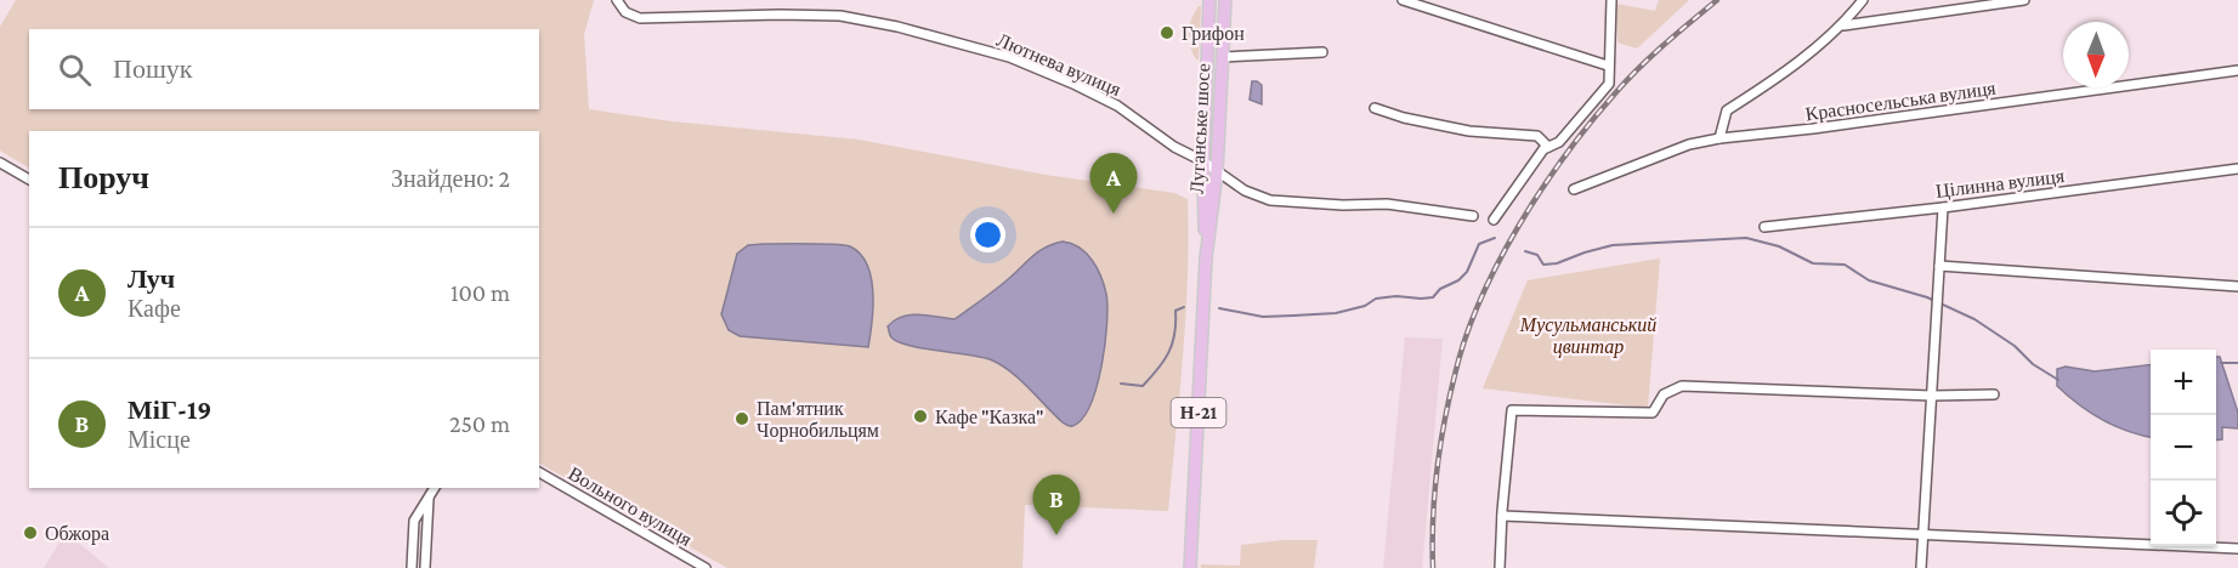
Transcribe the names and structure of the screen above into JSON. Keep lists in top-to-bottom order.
{
  "streets": {
    "main road": ["Луганське шосе", "Н-21"],
    "street": [
      "Лютнева вулиця",
      "Красносельська вулиця",
      "Цілинна вулиця",
      "Вольного вулиця"
    ]
  },
  "crossings": [
    ["Лютнева вулиця", "Луганське шосе"]
  ],
  "parks": ["Мусульманський цвинтар"],
  "places": [
    "Грифон",
    "Кафе \"Казка\"",
    "Пам'ятник Чорнобильцям",
    "Обжора"
  ],
  "north": "bottom",
  "page": {
    "search": "Пошук",
    "heading": ["Поруч", "Знайдено: 2"],
    "pins": ["A", "B"],
    "list": [
      {
        "mark": "A",
        "name": "Луч",
        "note": "Кафе",
        "value": "100 m"
      },
      {
        "mark": "B",
        "name": "МіГ-19",
        "note": "Місце",
        "value": "250 m"
      }
    ],
    "map_buttons": ["+", "−"]
  }
}
